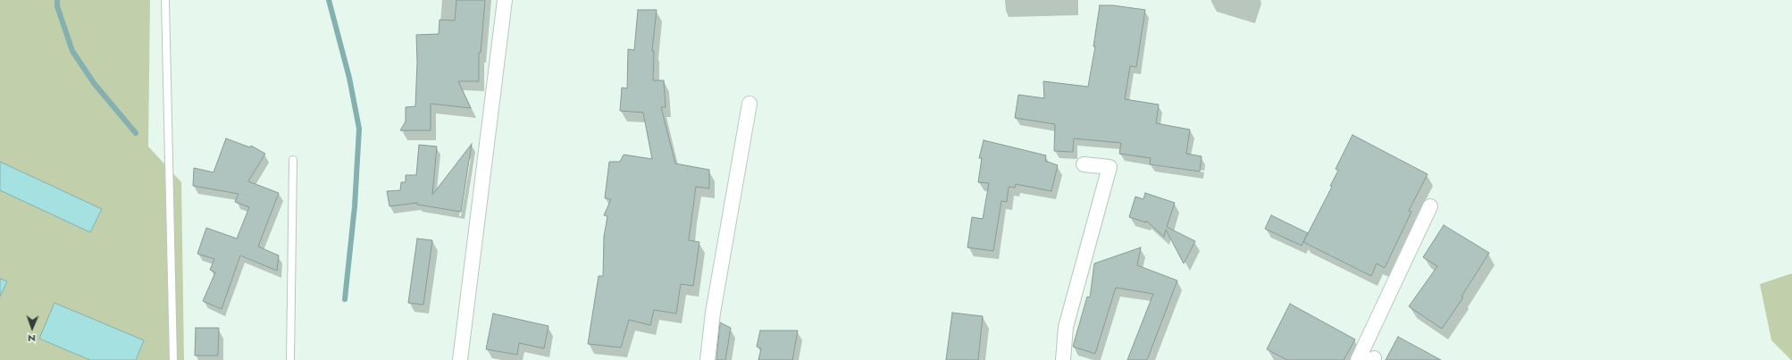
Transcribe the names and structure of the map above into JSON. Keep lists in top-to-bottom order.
{
  "north": "bottom"
}
